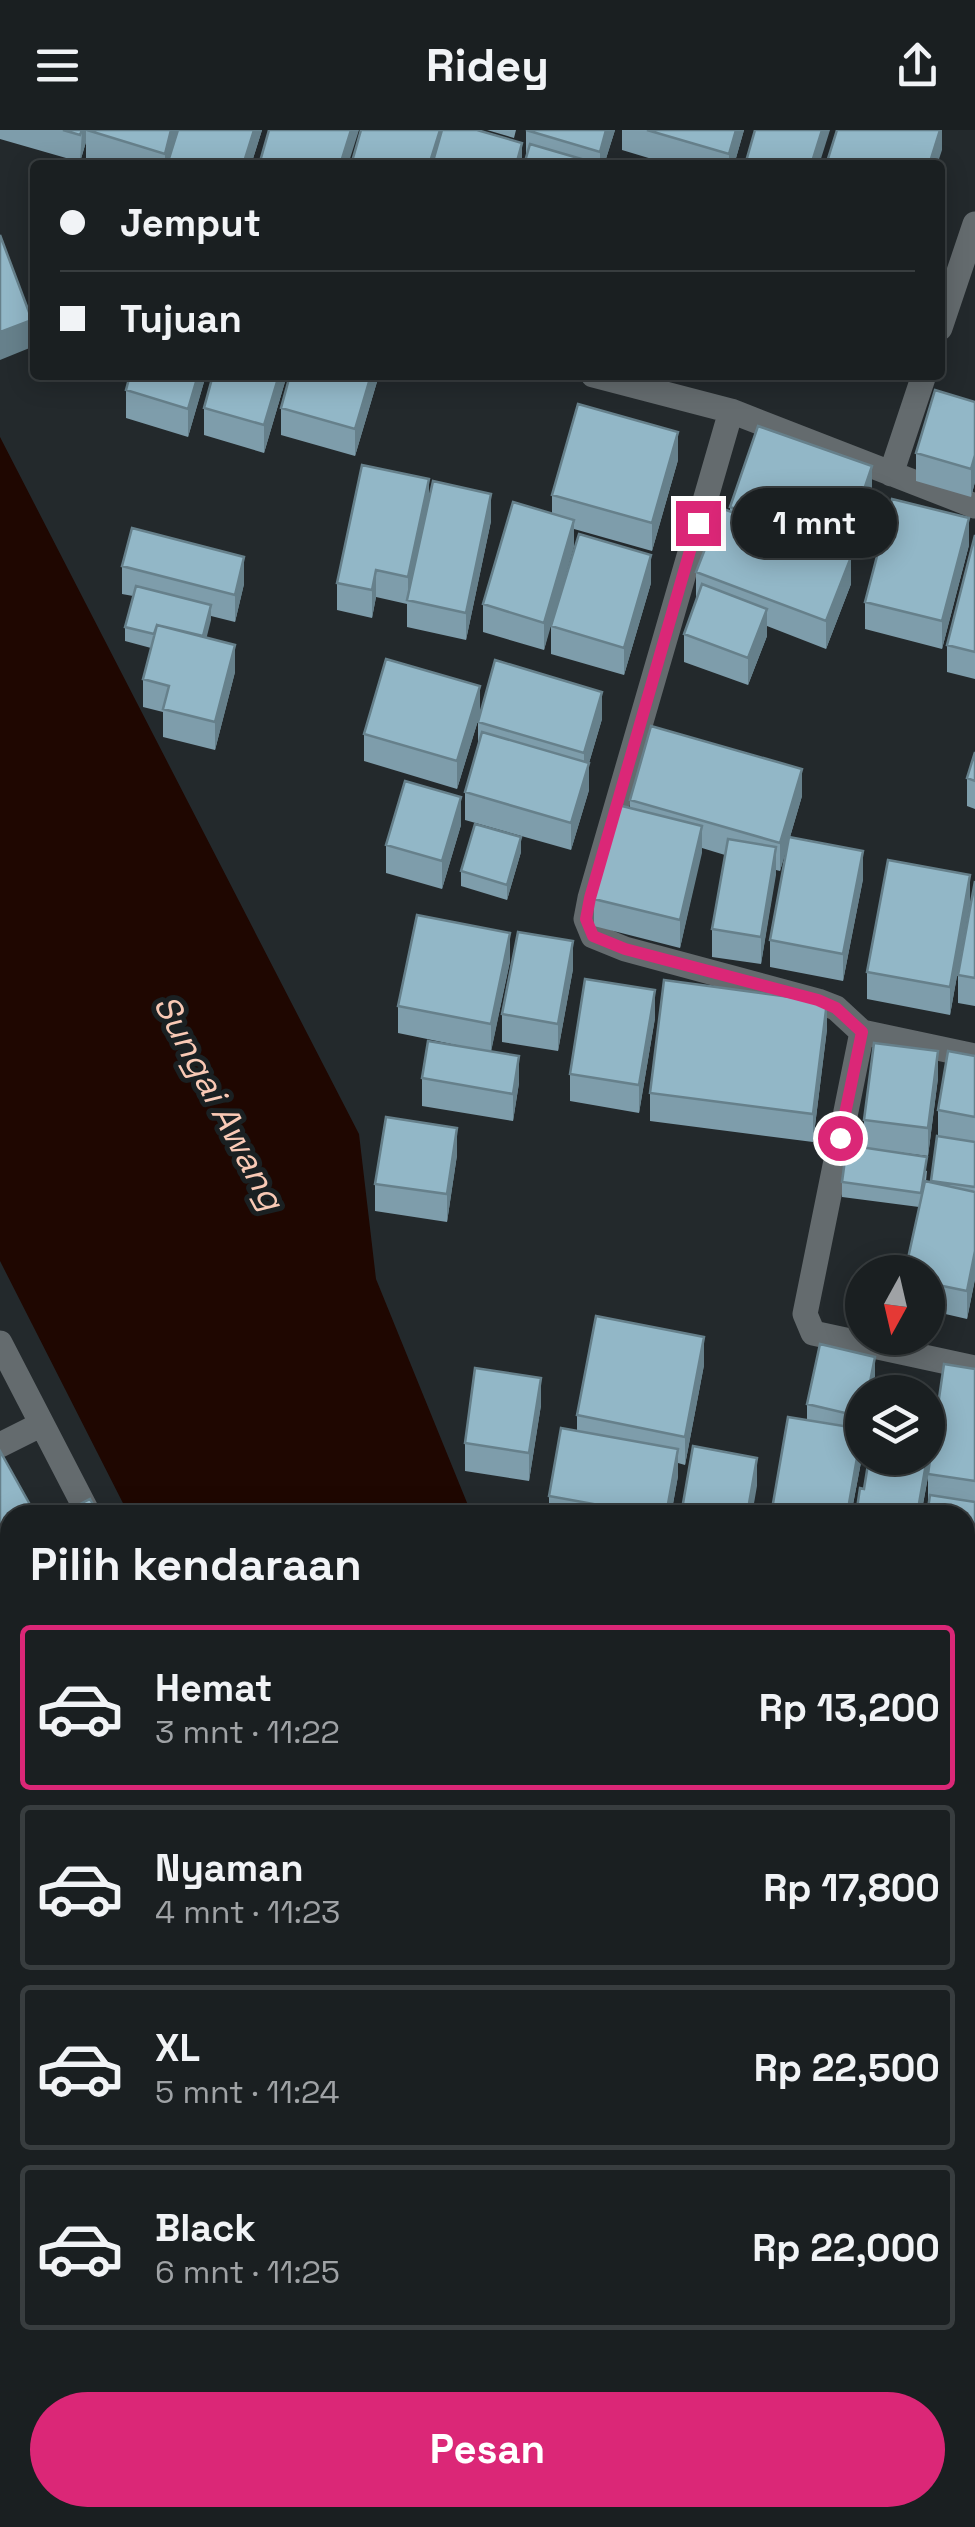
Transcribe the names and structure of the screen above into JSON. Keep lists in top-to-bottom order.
{
  "water": ["Sungai Awang"],
  "north": "bottom",
  "page": {
    "header": "Ridey",
    "banner": ["Jemput", "Tujuan"],
    "bubble": "1 mnt",
    "heading": "Pilih kendaraan",
    "list": [
      {
        "name": "Hemat",
        "note": "3 mnt · 11:22",
        "value": "Rp 13,200"
      },
      {
        "name": "Nyaman",
        "note": "4 mnt · 11:23",
        "value": "Rp 17,800"
      },
      {
        "name": "XL",
        "note": "5 mnt · 11:24",
        "value": "Rp 22,500"
      },
      {
        "name": "Black",
        "note": "6 mnt · 11:25",
        "value": "Rp 22,000"
      }
    ],
    "buttons": "Pesan"
  }
}
